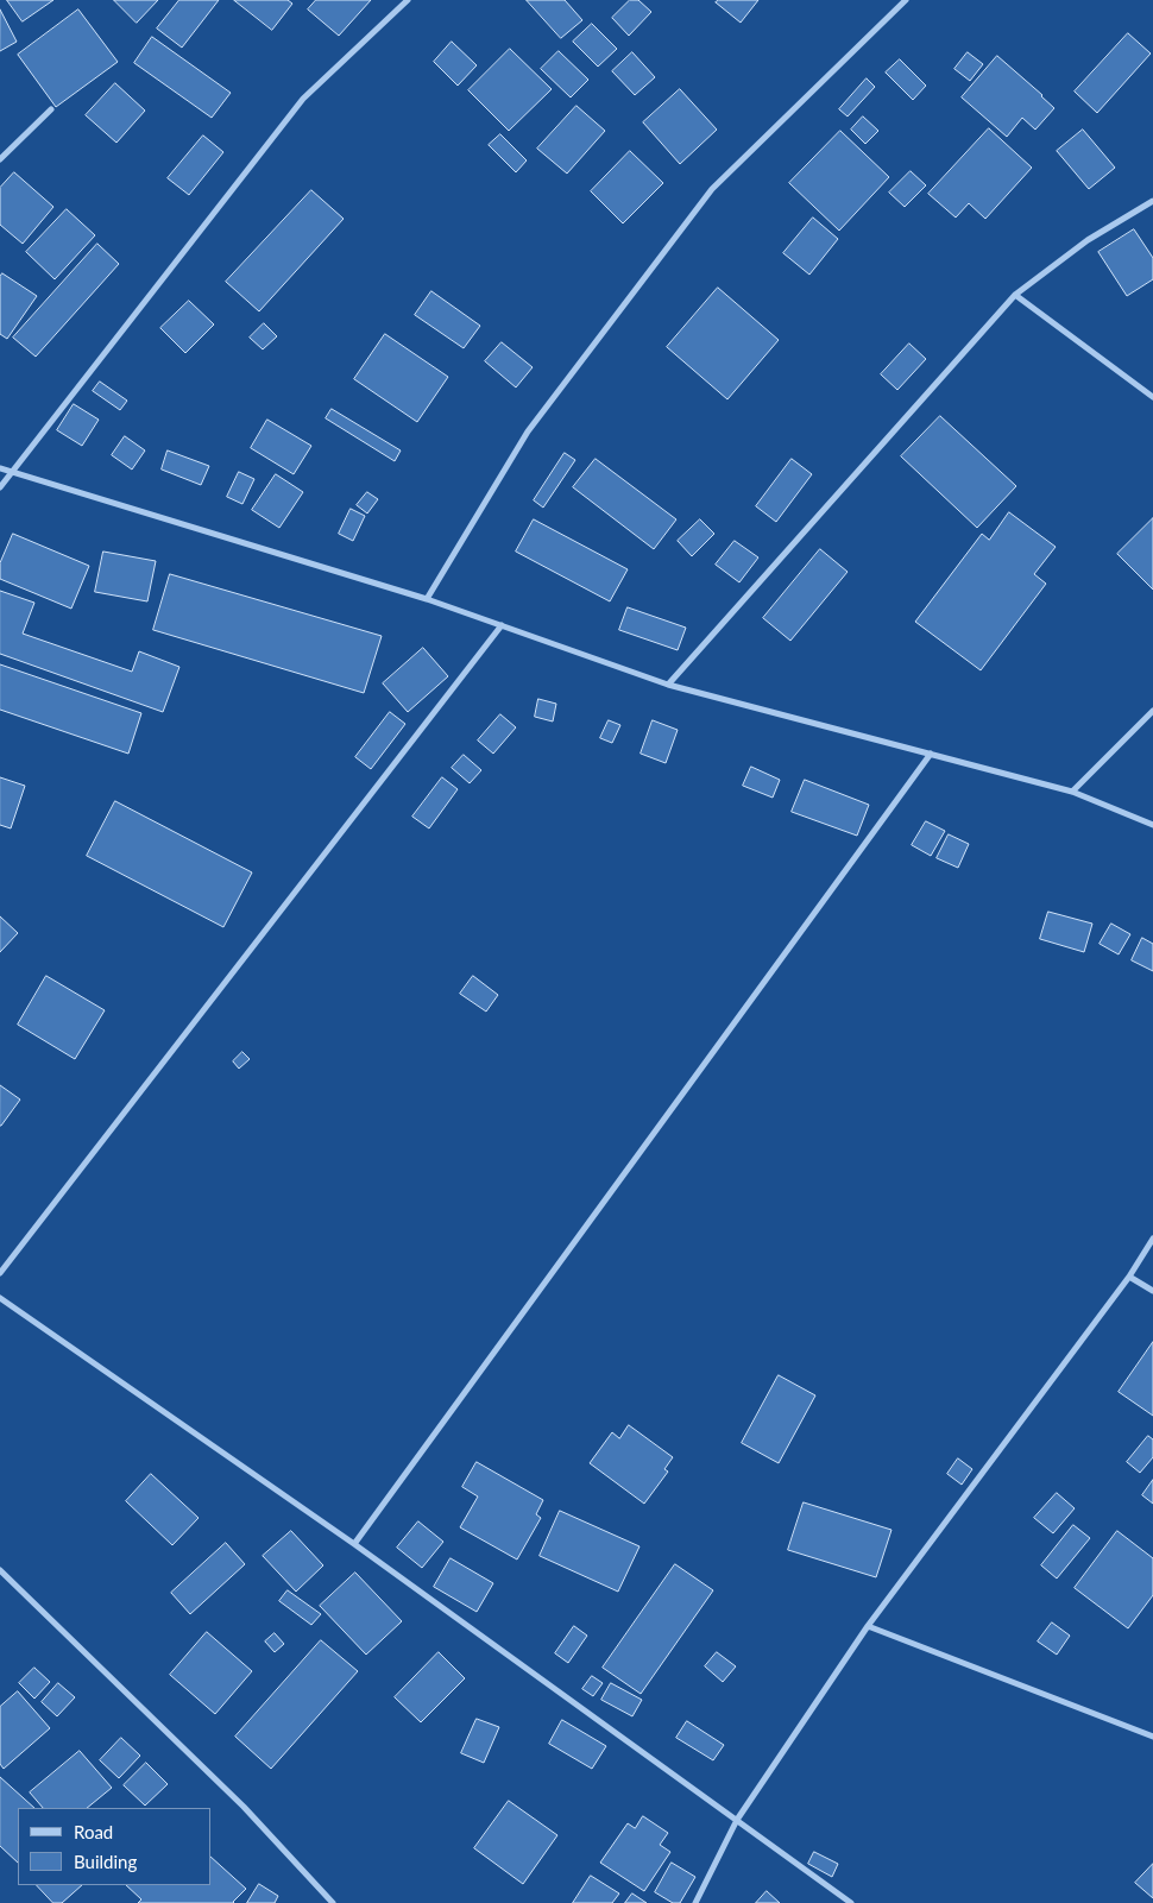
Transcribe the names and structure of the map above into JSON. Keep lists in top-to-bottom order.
{
  "legend": ["Road", "Building"]
}
